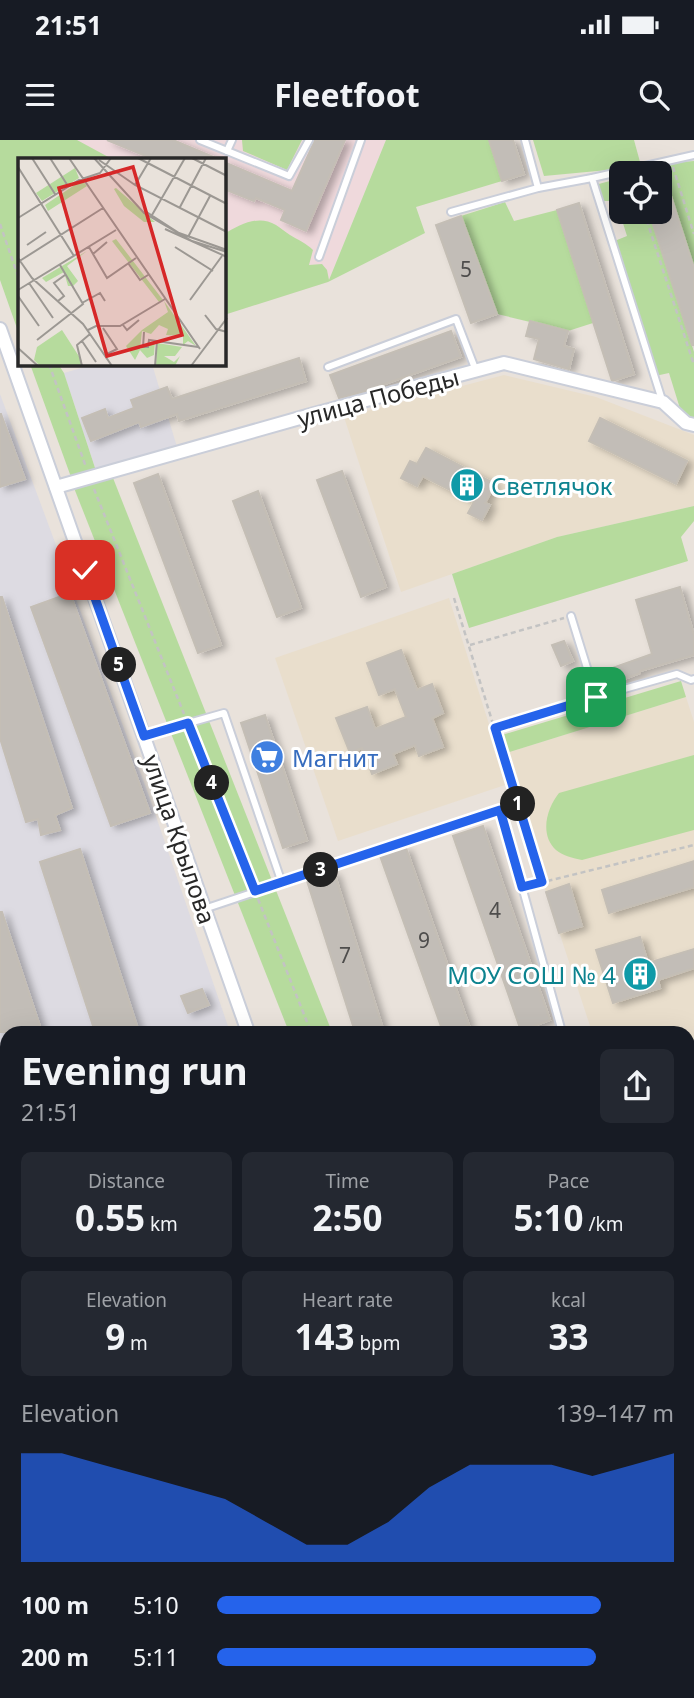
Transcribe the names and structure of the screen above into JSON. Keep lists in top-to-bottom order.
{
  "streets": {
    "street": ["улица Победы", "улица Крылова"]
  },
  "crossings": [
    ["улица Победы", "улица Крылова"]
  ],
  "places": {
    "building": ["Светлячок", "МОУ СОШ № 4"],
    "supermarket": ["Магнит"]
  },
  "house_numbers": [
    "5",
    "4",
    "9",
    "7"
  ],
  "page": {
    "status": "21:51",
    "header": "Fleetfoot",
    "pins": [
      "5",
      "4",
      "1",
      "3"
    ],
    "heading": ["Evening run", "21:51"],
    "stats": [
      ["Distance", "0.55 km"],
      ["Time", "2:50"],
      ["Pace", "5:10 /km"],
      ["Elevation", "9 m"],
      ["Heart rate", "143 bpm"],
      ["kcal", "33"]
    ],
    "chart": ["Elevation", "139–147 m"],
    "list": [
      {
        "name": "100 m",
        "note": "5:10"
      },
      {
        "name": "200 m",
        "note": "5:11"
      }
    ]
  }
}
